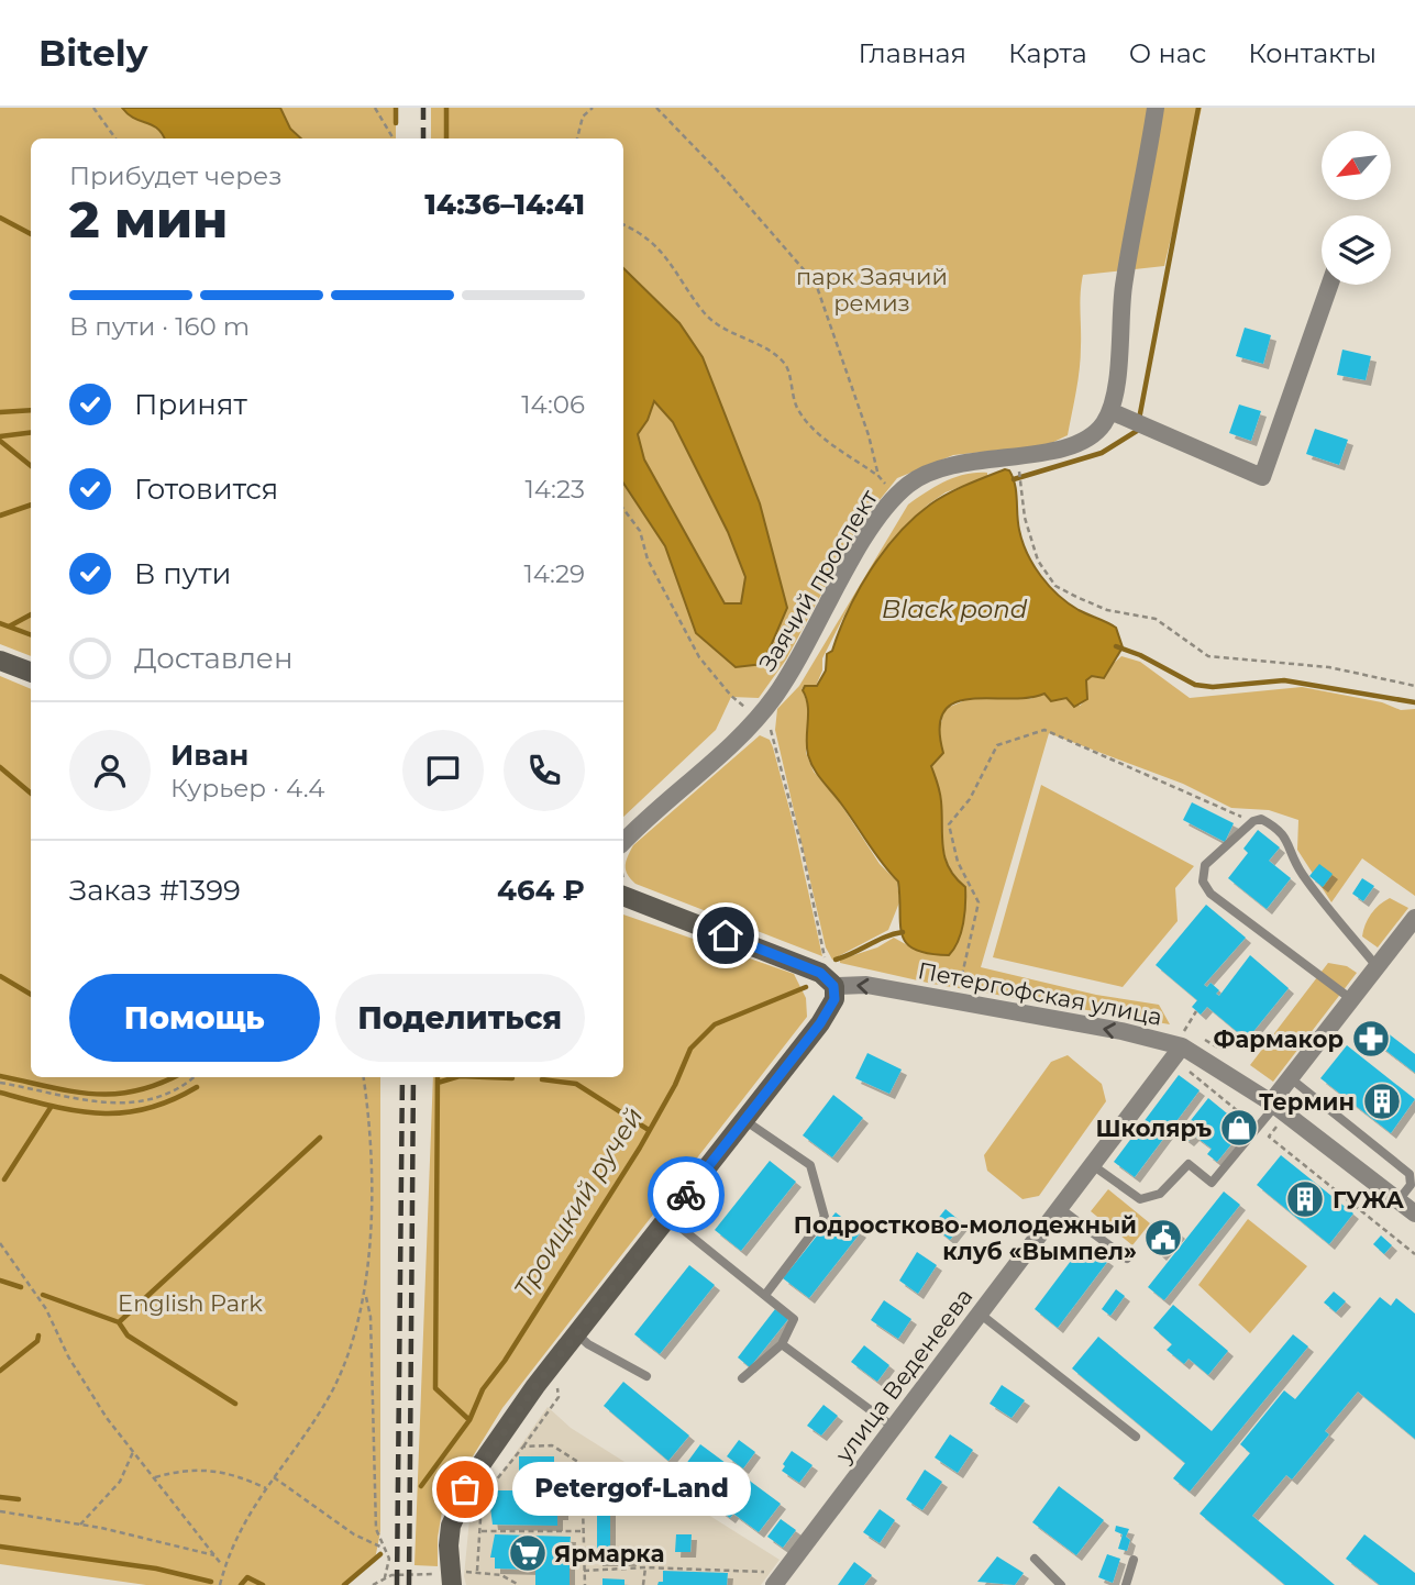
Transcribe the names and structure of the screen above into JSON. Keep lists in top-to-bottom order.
{
  "streets": {
    "street": ["Заячий проспект", "Петергофская улица", "улица Веденеева"]
  },
  "crossings": [
    ["Петергофская улица", "улица Веденеева"]
  ],
  "one_way": ["Петергофская улица"],
  "water": ["Black pond", "Троицкий ручей"],
  "parks": ["парк Заячий ремиз", "English Park"],
  "places": {
    "pharmacy": ["Фармакор"],
    "building": ["Термин", "ГУЖА"],
    "shop": ["Школяръ"],
    "public building": ["Подростково-молодежный клуб «Вымпел»"],
    "other": ["Petergof-Land"],
    "supermarket": ["Ярмарка"]
  },
  "north": "bottom left",
  "page": {
    "header": "Bitely",
    "nav": [
      "Главная",
      "Карта",
      "О нас",
      "Контакты"
    ],
    "heading": ["2 мин", "Прибудет через", "14:36–14:41"],
    "panel": [
      "Иван",
      "Курьер · 4.4",
      "Заказ #1399",
      "464 ₽"
    ],
    "bar": "В пути · 160 m",
    "list": [
      ["Принят", "14:06"],
      ["Готовится", "14:23"],
      ["В пути", "14:29"],
      "Доставлен"
    ],
    "buttons": ["Помощь", "Поделиться"],
    "bubble": "Petergof-Land"
  }
}
